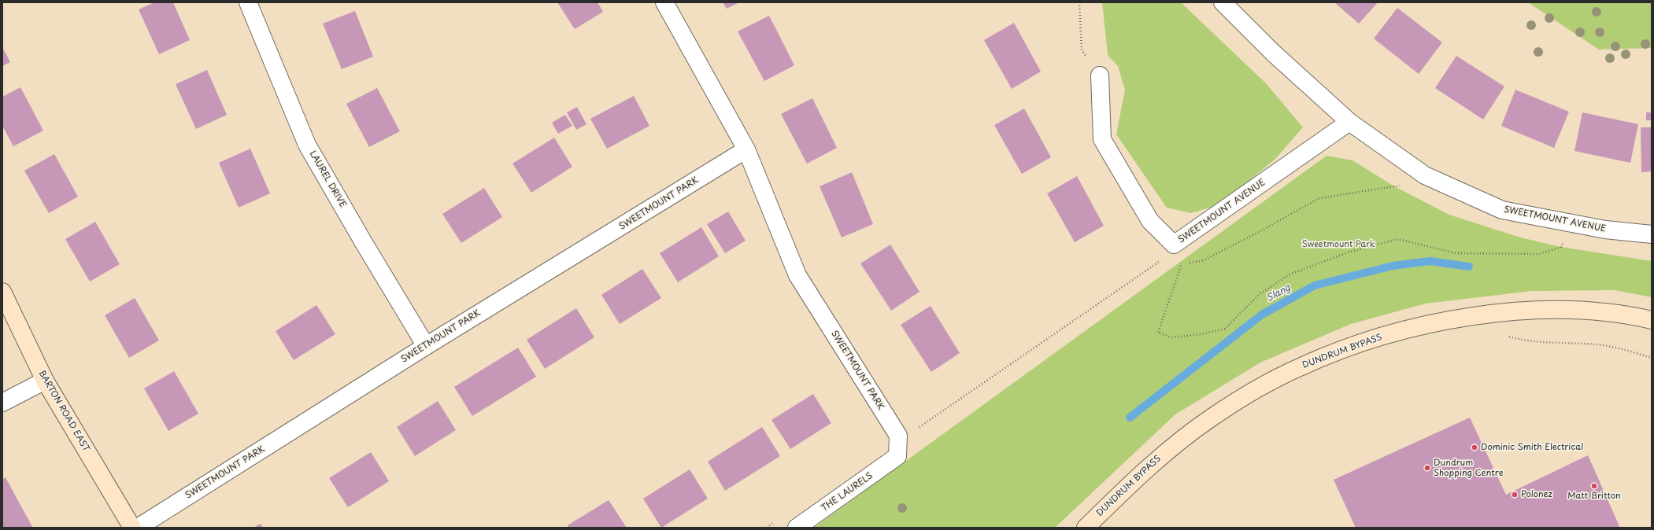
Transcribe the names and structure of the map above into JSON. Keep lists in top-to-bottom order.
{
  "streets": {
    "main road": ["DUNDRUM BYPASS", "BARTON ROAD EAST"],
    "street": [
      "LAUREL DRIVE",
      "SWEETMOUNT PARK",
      "SWEETMOUNT AVENUE",
      "THE LAURELS"
    ]
  },
  "crossings": [
    ["LAUREL DRIVE", "SWEETMOUNT PARK"],
    ["SWEETMOUNT PARK", "THE LAURELS"]
  ],
  "water": ["Slang"],
  "parks": ["Sweetmount Park"],
  "places": [
    "Dominic Smith Electrical",
    "Dundrum Shopping Centre",
    "Matt Britton",
    "Polonez"
  ]
}
